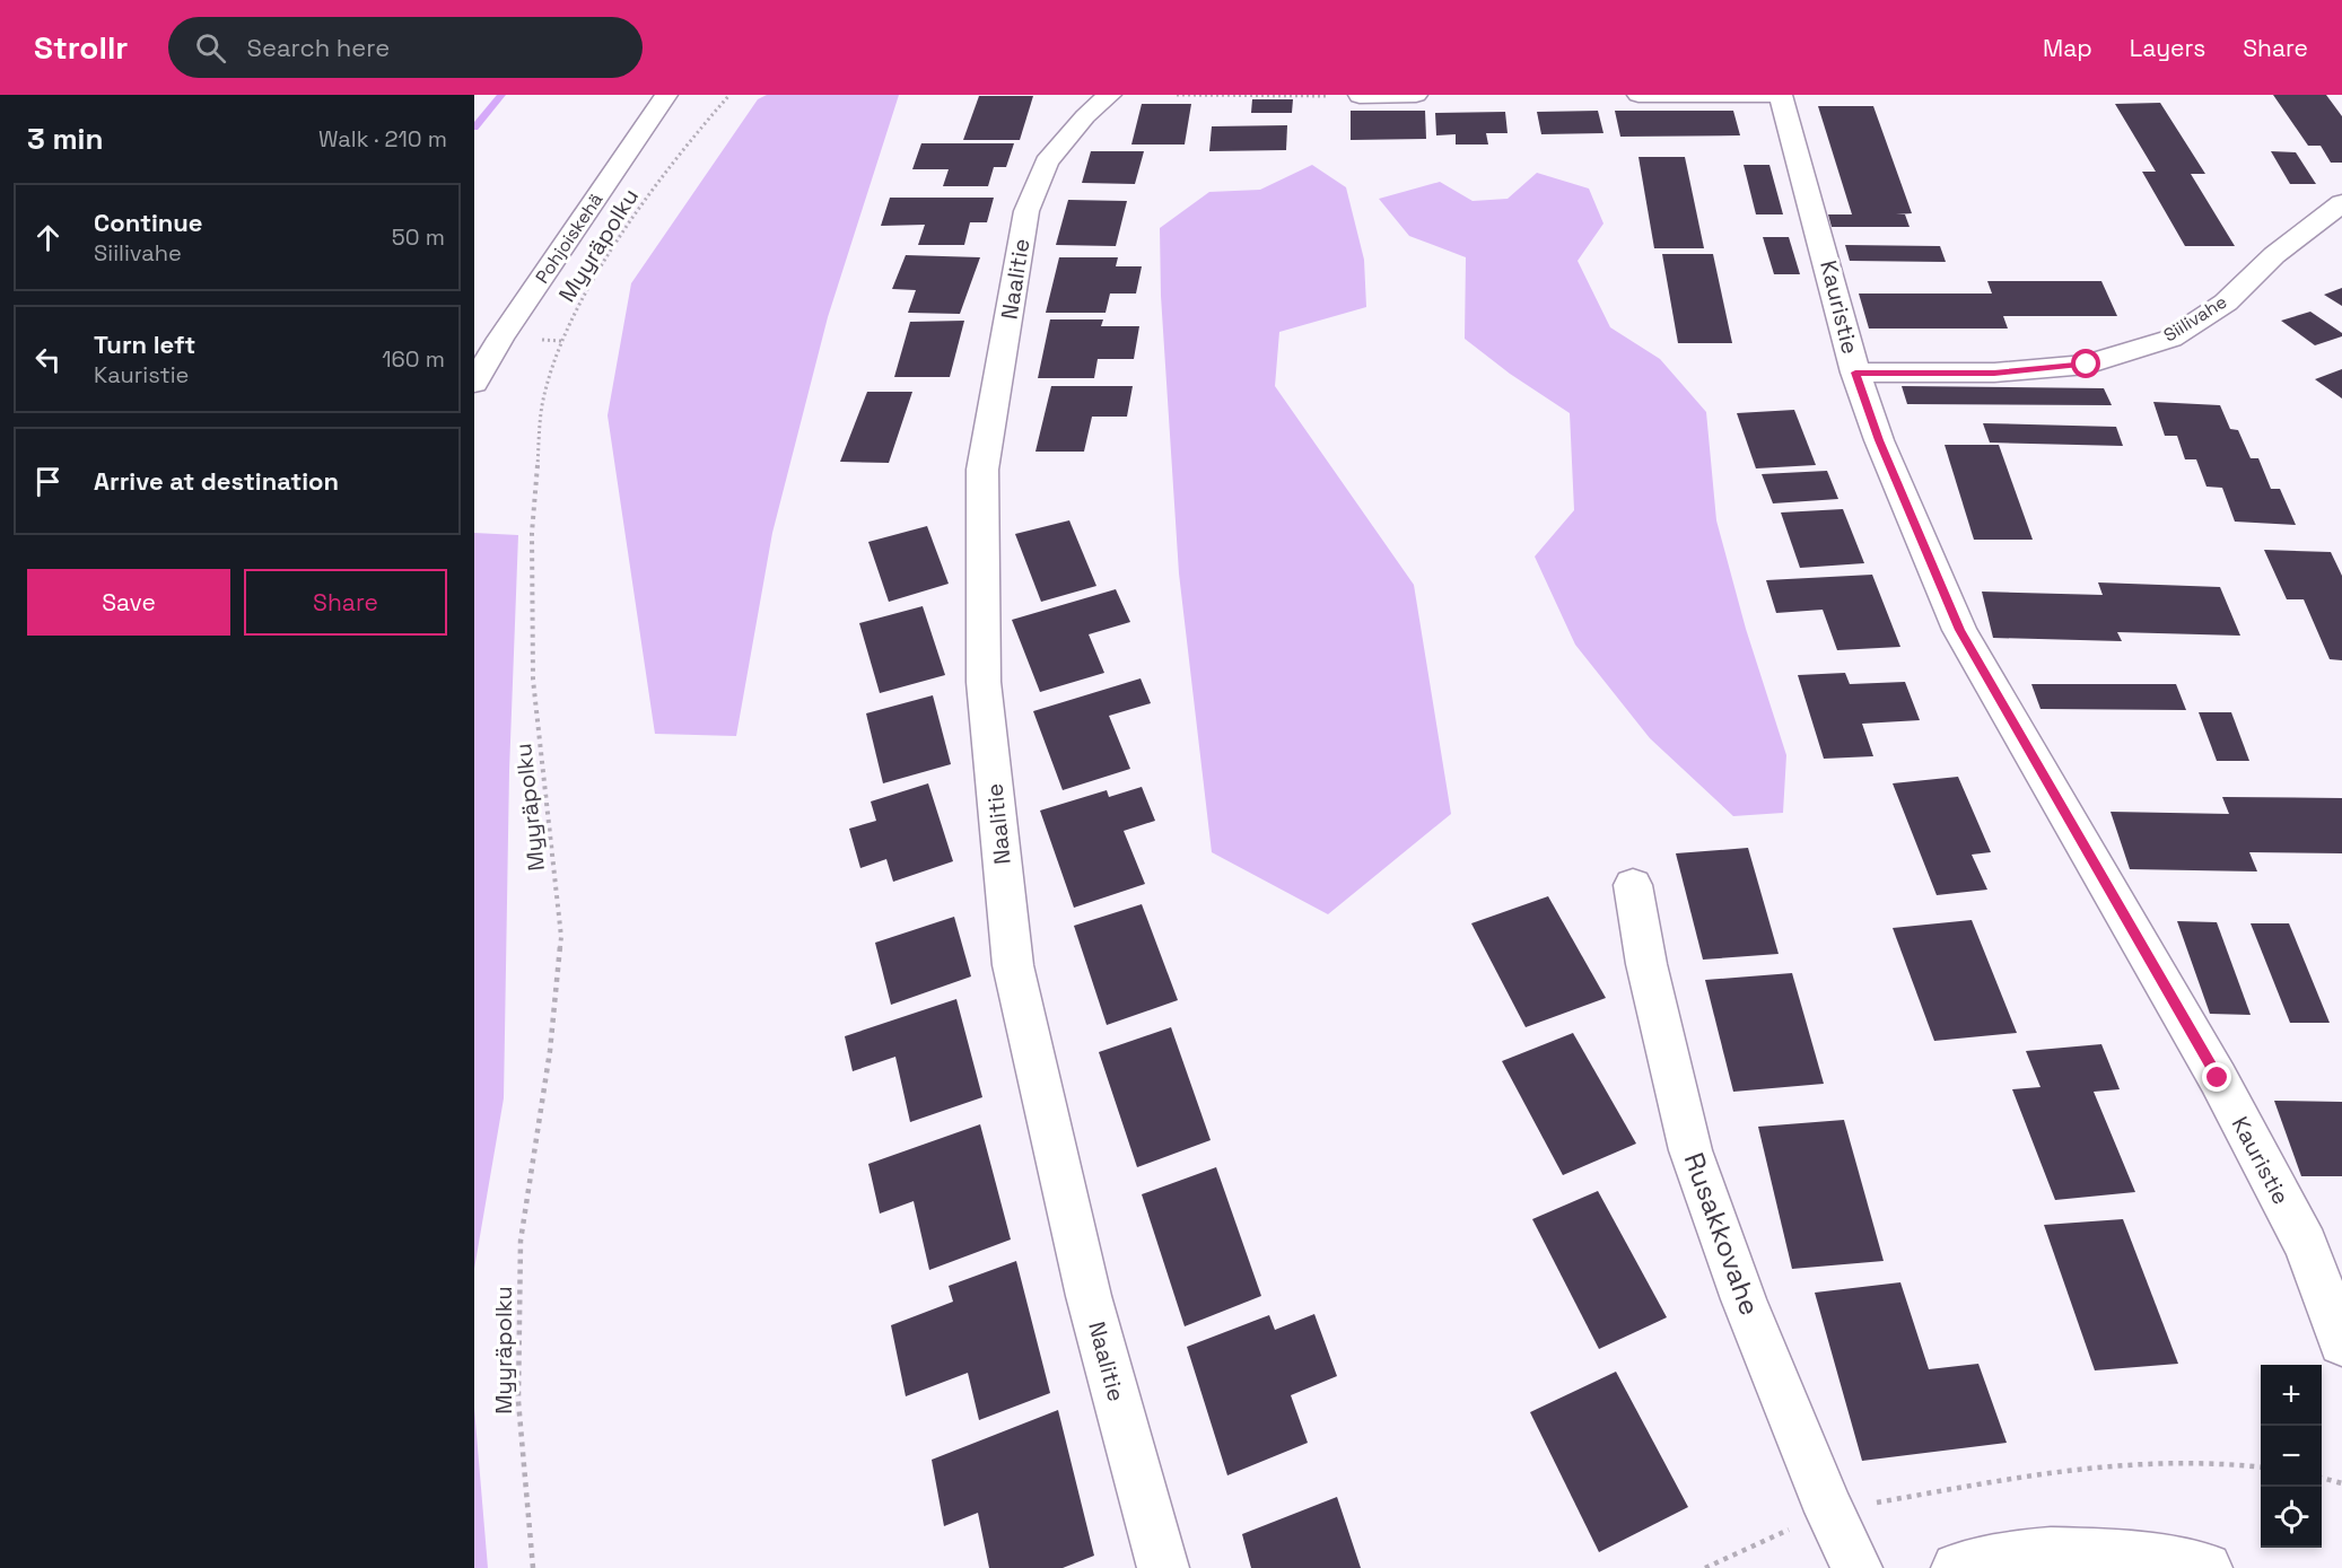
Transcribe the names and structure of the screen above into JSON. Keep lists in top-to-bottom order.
{
  "streets": {
    "street": [
      "Pohjoiskehä",
      "Naalitie",
      "Kauristie",
      "Siilivahe",
      "Rusakkovahe"
    ],
    "path": ["Myyräpolku"]
  },
  "crossings": [
    ["Kauristie", "Siilivahe"]
  ],
  "page": {
    "header": "Strollr",
    "search": "Search here",
    "nav": ["Map", "Layers", "Share"],
    "heading": ["3 min", "Walk · 210 m"],
    "list": [
      ["Continue", "Siilivahe", "50 m"],
      ["Turn left", "Kauristie", "160 m"],
      "Arrive at destination"
    ],
    "buttons": ["Save", "Share"],
    "map_buttons": ["+", "−"]
  }
}
